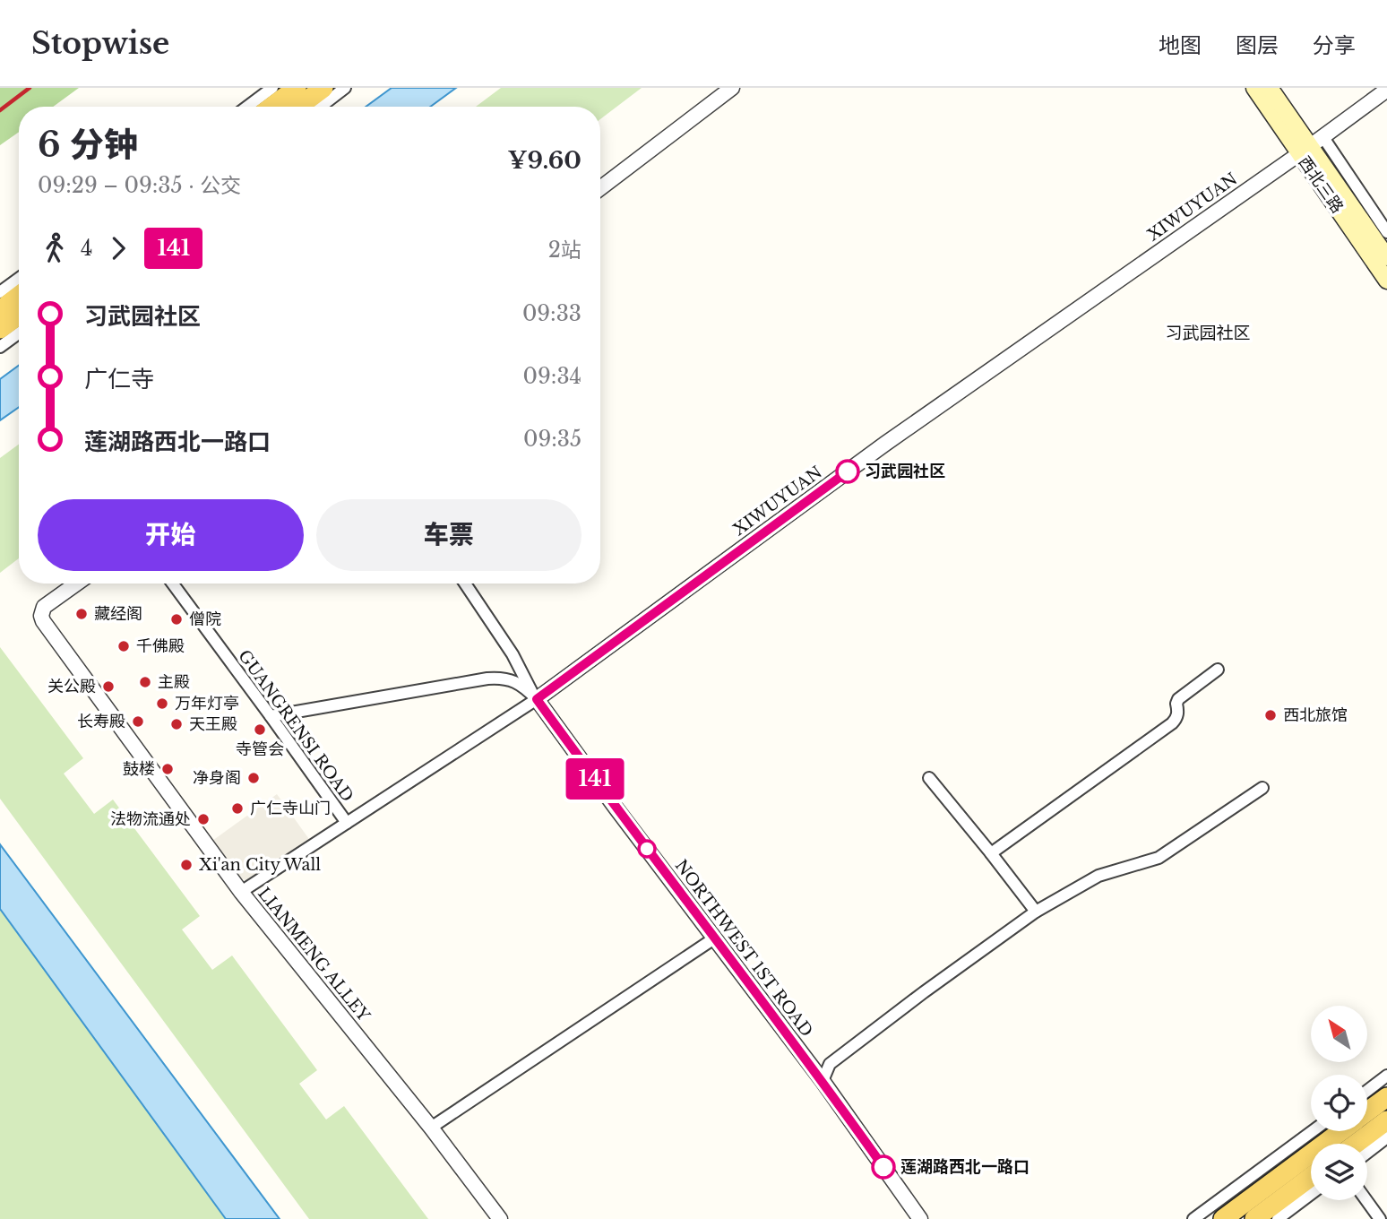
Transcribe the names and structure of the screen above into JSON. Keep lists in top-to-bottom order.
{
  "streets": {
    "main road": ["西北三路"],
    "street": [
      "XIWUYUAN",
      "GUANGRENSI ROAD",
      "NORTHWEST 1ST ROAD",
      "LIANMENG ALLEY"
    ]
  },
  "crossings": [
    ["西北三路", "XIWUYUAN"],
    ["XIWUYUAN", "NORTHWEST 1ST ROAD"],
    ["GUANGRENSI ROAD", "LIANMENG ALLEY"]
  ],
  "districts": ["习武园社区"],
  "places": [
    "习武园社区",
    "藏经阁",
    "僧院",
    "千佛殿",
    "主殿",
    "关公殿",
    "万年灯亭",
    "西北旅馆",
    "长寿殿",
    "天王殿",
    "寺管会",
    "鼓楼",
    "净身阁",
    "广仁寺山门",
    "法物流通处",
    "Xi'an City Wall",
    "莲湖路西北一路口"
  ],
  "lines": ["bus line 141"],
  "north": "top left",
  "page": {
    "header": "Stopwise",
    "nav": ["地图", "图层", "分享"],
    "on_map": "141",
    "heading": ["6 分钟", "09:29 – 09:35 · 公交", "¥9.60"],
    "legs": ["4", "141", "2站"],
    "list": [
      {
        "name": "习武园社区",
        "value": "09:33"
      },
      {
        "name": "广仁寺",
        "value": "09:34"
      },
      {
        "name": "莲湖路西北一路口",
        "value": "09:35"
      }
    ],
    "buttons": ["开始", "车票"]
  }
}
